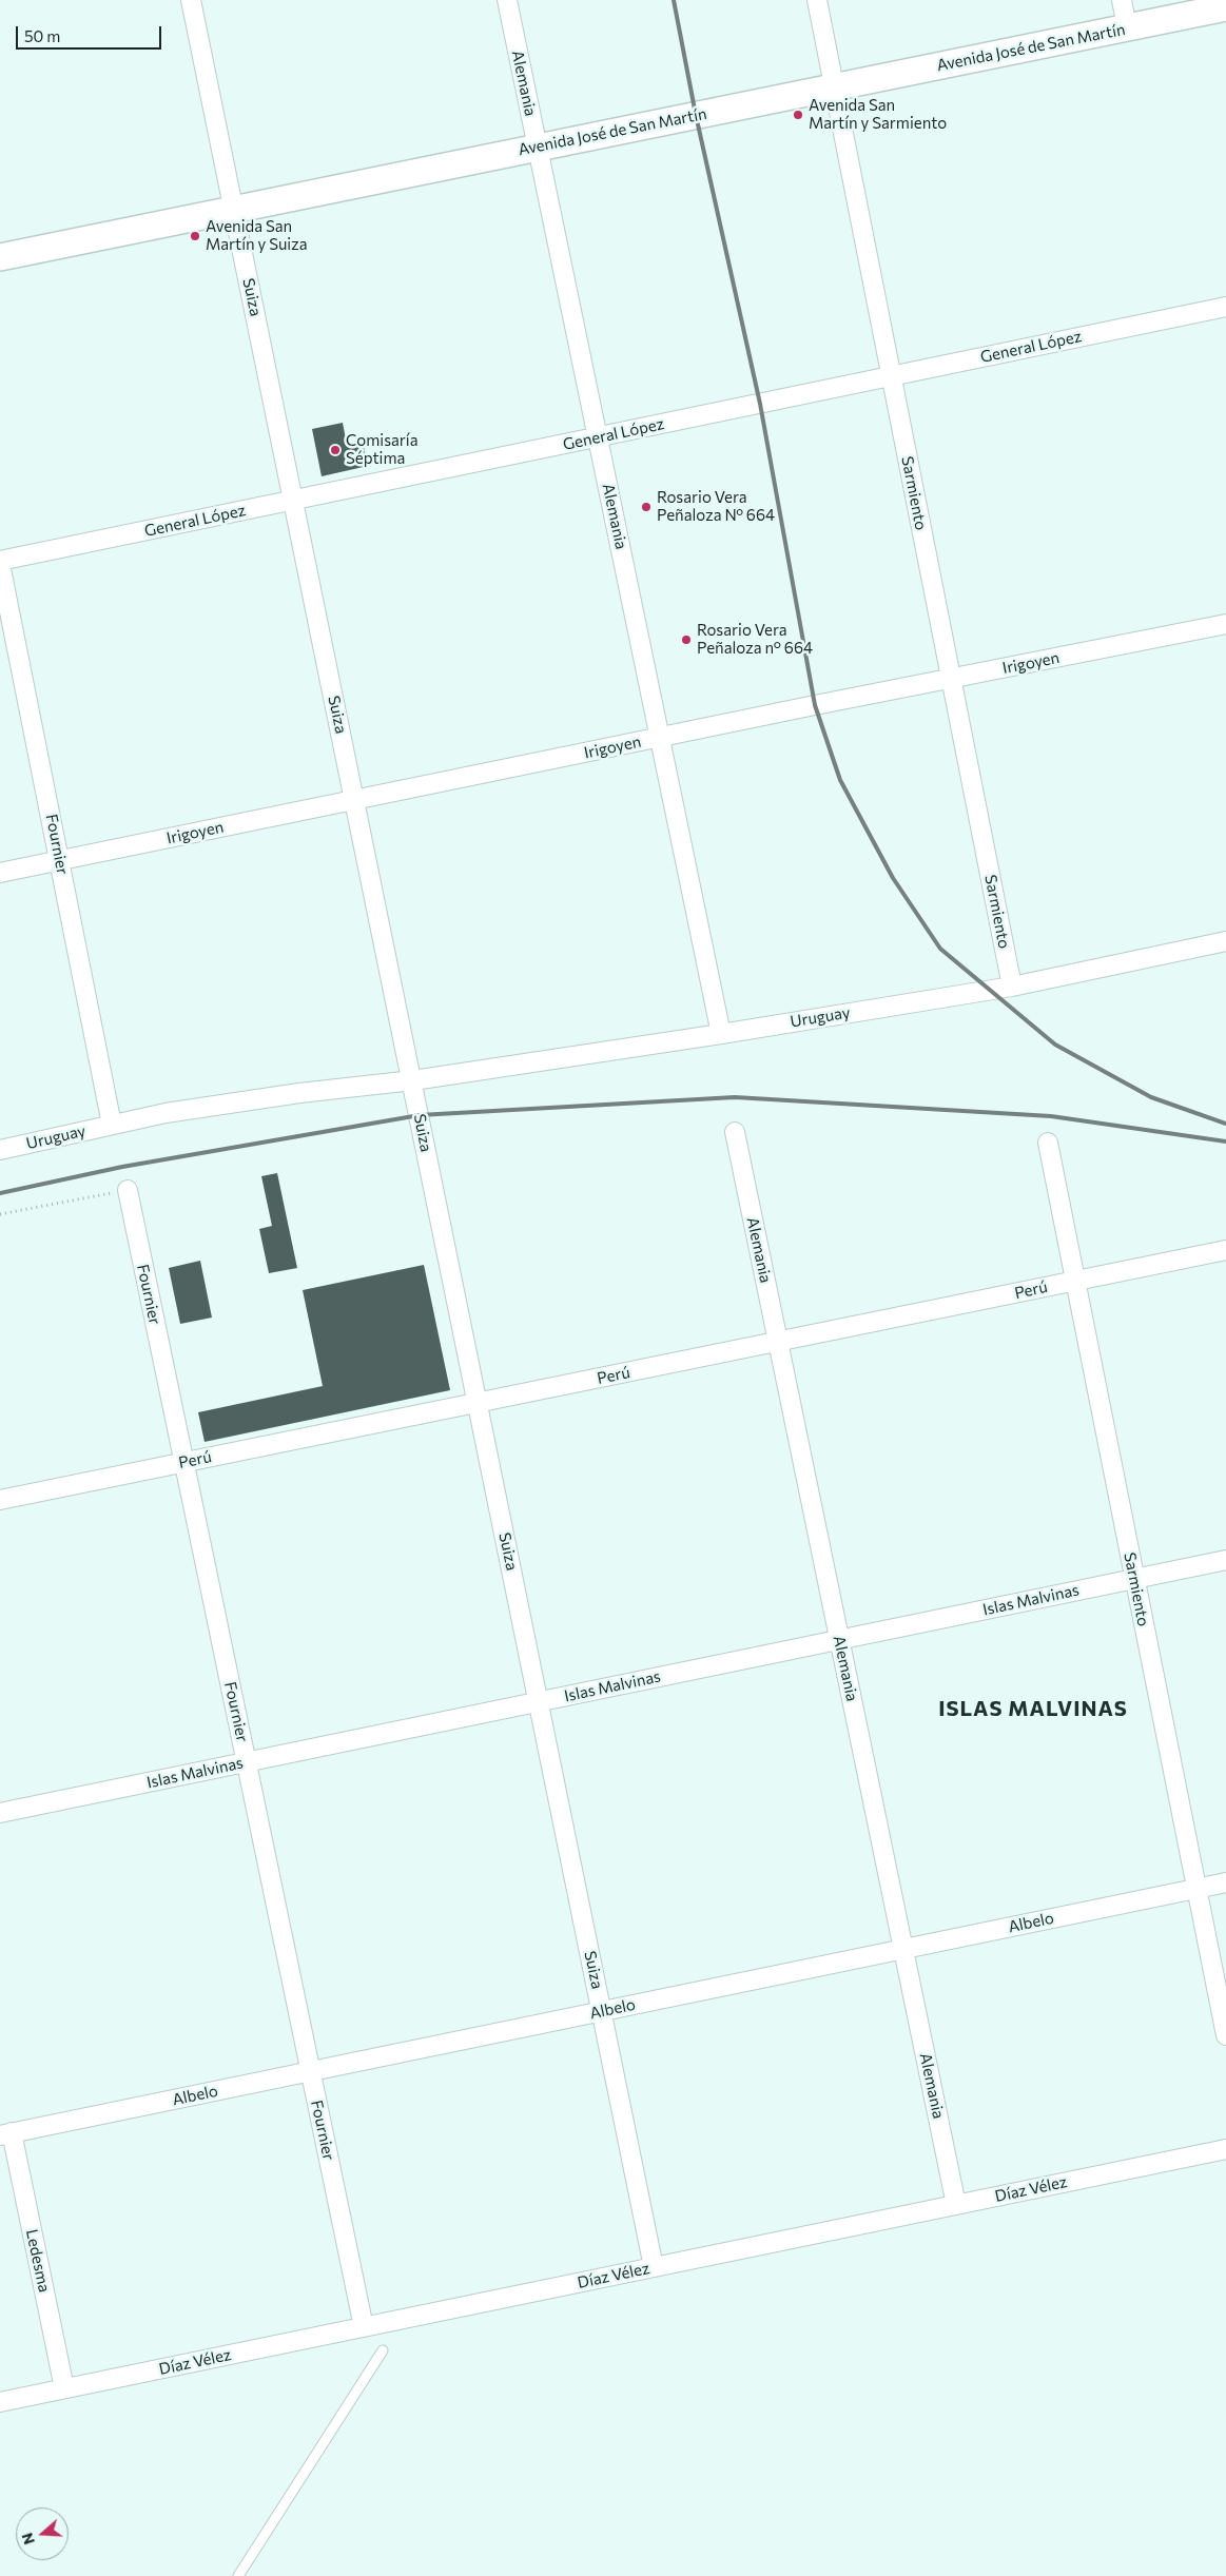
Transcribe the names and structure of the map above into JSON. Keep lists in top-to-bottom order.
{
  "streets": {
    "main road": ["Avenida José de San Martín"],
    "street": [
      "Alemania",
      "Suiza",
      "General López",
      "Sarmiento",
      "Irigoyen",
      "Fournier",
      "Uruguay",
      "Perú",
      "Islas Malvinas",
      "Albelo",
      "Díaz Vélez",
      "Ledesma"
    ]
  },
  "crossings": [
    ["Avenida José de San Martín", "Alemania"],
    ["Avenida José de San Martín", "Suiza"],
    ["Avenida José de San Martín", "Sarmiento"],
    ["Alemania", "General López"],
    ["Alemania", "Irigoyen"],
    ["Alemania", "Uruguay"],
    ["Alemania", "Perú"],
    ["Alemania", "Islas Malvinas"],
    ["Alemania", "Albelo"],
    ["Alemania", "Díaz Vélez"],
    ["Suiza", "General López"],
    ["Suiza", "Irigoyen"],
    ["Suiza", "Uruguay"],
    ["Suiza", "Perú"],
    ["Suiza", "Islas Malvinas"],
    ["Suiza", "Albelo"],
    ["Suiza", "Díaz Vélez"],
    ["General López", "Sarmiento"],
    ["General López", "Fournier"],
    ["Sarmiento", "Irigoyen"],
    ["Sarmiento", "Uruguay"],
    ["Sarmiento", "Perú"],
    ["Sarmiento", "Islas Malvinas"],
    ["Sarmiento", "Albelo"],
    ["Irigoyen", "Fournier"],
    ["Fournier", "Uruguay"],
    ["Fournier", "Perú"],
    ["Fournier", "Islas Malvinas"],
    ["Fournier", "Albelo"],
    ["Fournier", "Díaz Vélez"],
    ["Albelo", "Ledesma"],
    ["Díaz Vélez", "Ledesma"]
  ],
  "districts": ["ISLAS MALVINAS"],
  "places": [
    "Avenida San Martín y Sarmiento",
    "Avenida San Martín y Suiza",
    "Comisaría Séptima",
    "Rosario Vera Peñaloza Nº 664",
    "Rosario Vera Peñaloza n° 664"
  ],
  "scale_bar": "50 m",
  "north": "left"
}
